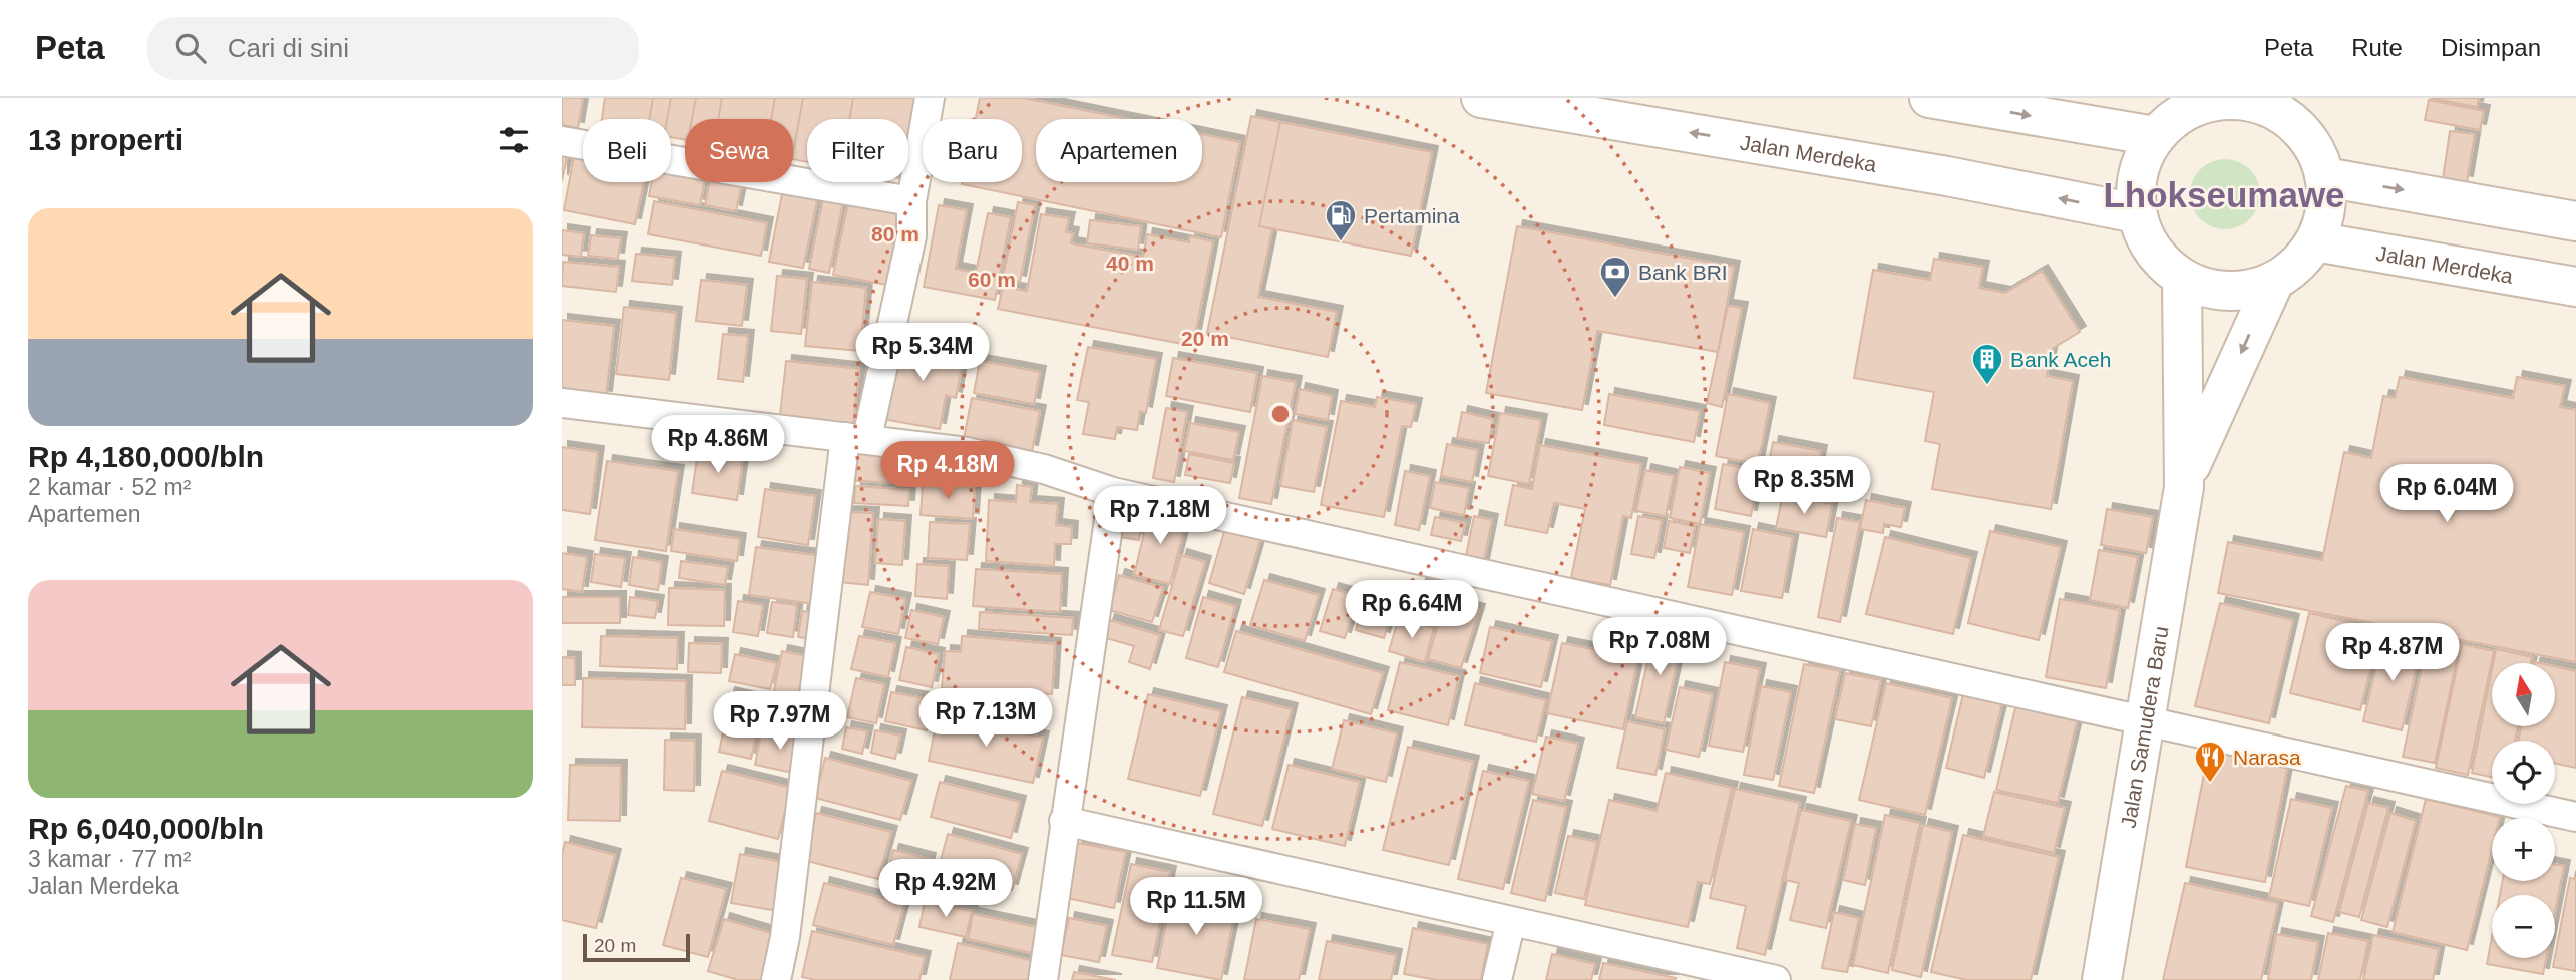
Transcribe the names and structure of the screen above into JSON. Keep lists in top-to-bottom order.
{
  "streets": {
    "main road": ["Jalan Merdeka", "Jalan Samudera Baru"]
  },
  "crossings": [
    ["Jalan Merdeka", "Jalan Samudera Baru"]
  ],
  "districts": ["Lhokseumawe"],
  "places": {
    "fuel station": ["Pertamina"],
    "bank": ["Bank BRI"],
    "building": ["Bank Aceh"],
    "restaurant": ["Narasa"]
  },
  "scale_bar": "20 m",
  "north": "top",
  "page": {
    "header": "Peta",
    "search": "Cari di sini",
    "nav": ["Peta", "Rute", "Disimpan"],
    "heading": "13 properti",
    "chip": [
      "Beli",
      "Sewa",
      "Filter",
      "Baru",
      "Apartemen"
    ],
    "list": [
      {
        "name": "Rp 4,180,000/bln",
        "note": "2 kamar · 52 m² · Apartemen"
      },
      {
        "name": "Rp 6,040,000/bln",
        "note": "3 kamar · 77 m² · Jalan Merdeka"
      }
    ],
    "price": [
      "Rp 5.34M",
      "Rp 4.86M",
      "Rp 4.18M",
      "Rp 8.35M",
      "Rp 6.04M",
      "Rp 7.18M",
      "Rp 6.64M",
      "Rp 7.08M",
      "Rp 4.87M",
      "Rp 7.13M",
      "Rp 7.97M",
      "Rp 4.92M",
      "Rp 11.5M"
    ],
    "map_buttons": ["+", "−"],
    "scale": "20 m"
  },
  "rings": [
    "80 m",
    "40 m",
    "60 m",
    "20 m"
  ]
}
